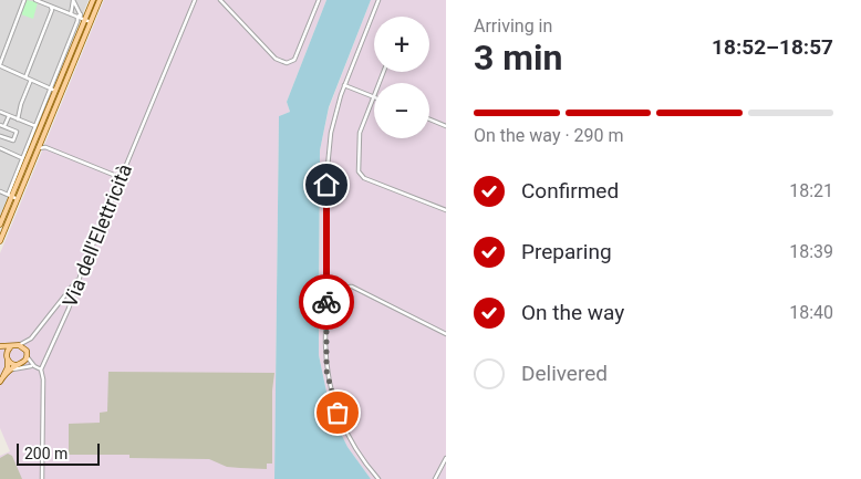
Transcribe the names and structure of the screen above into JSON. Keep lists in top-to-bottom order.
{
  "streets": {
    "street": ["Via dell'Elettricità"]
  },
  "scale_bar": "200 m",
  "page": {
    "heading": ["3 min", "Arriving in", "18:52–18:57"],
    "map_buttons": ["+", "−"],
    "bar": "On the way · 290 m",
    "list": [
      ["Confirmed", "18:21"],
      ["Preparing", "18:39"],
      ["On the way", "18:40"],
      "Delivered"
    ],
    "scale": "200 m"
  }
}
